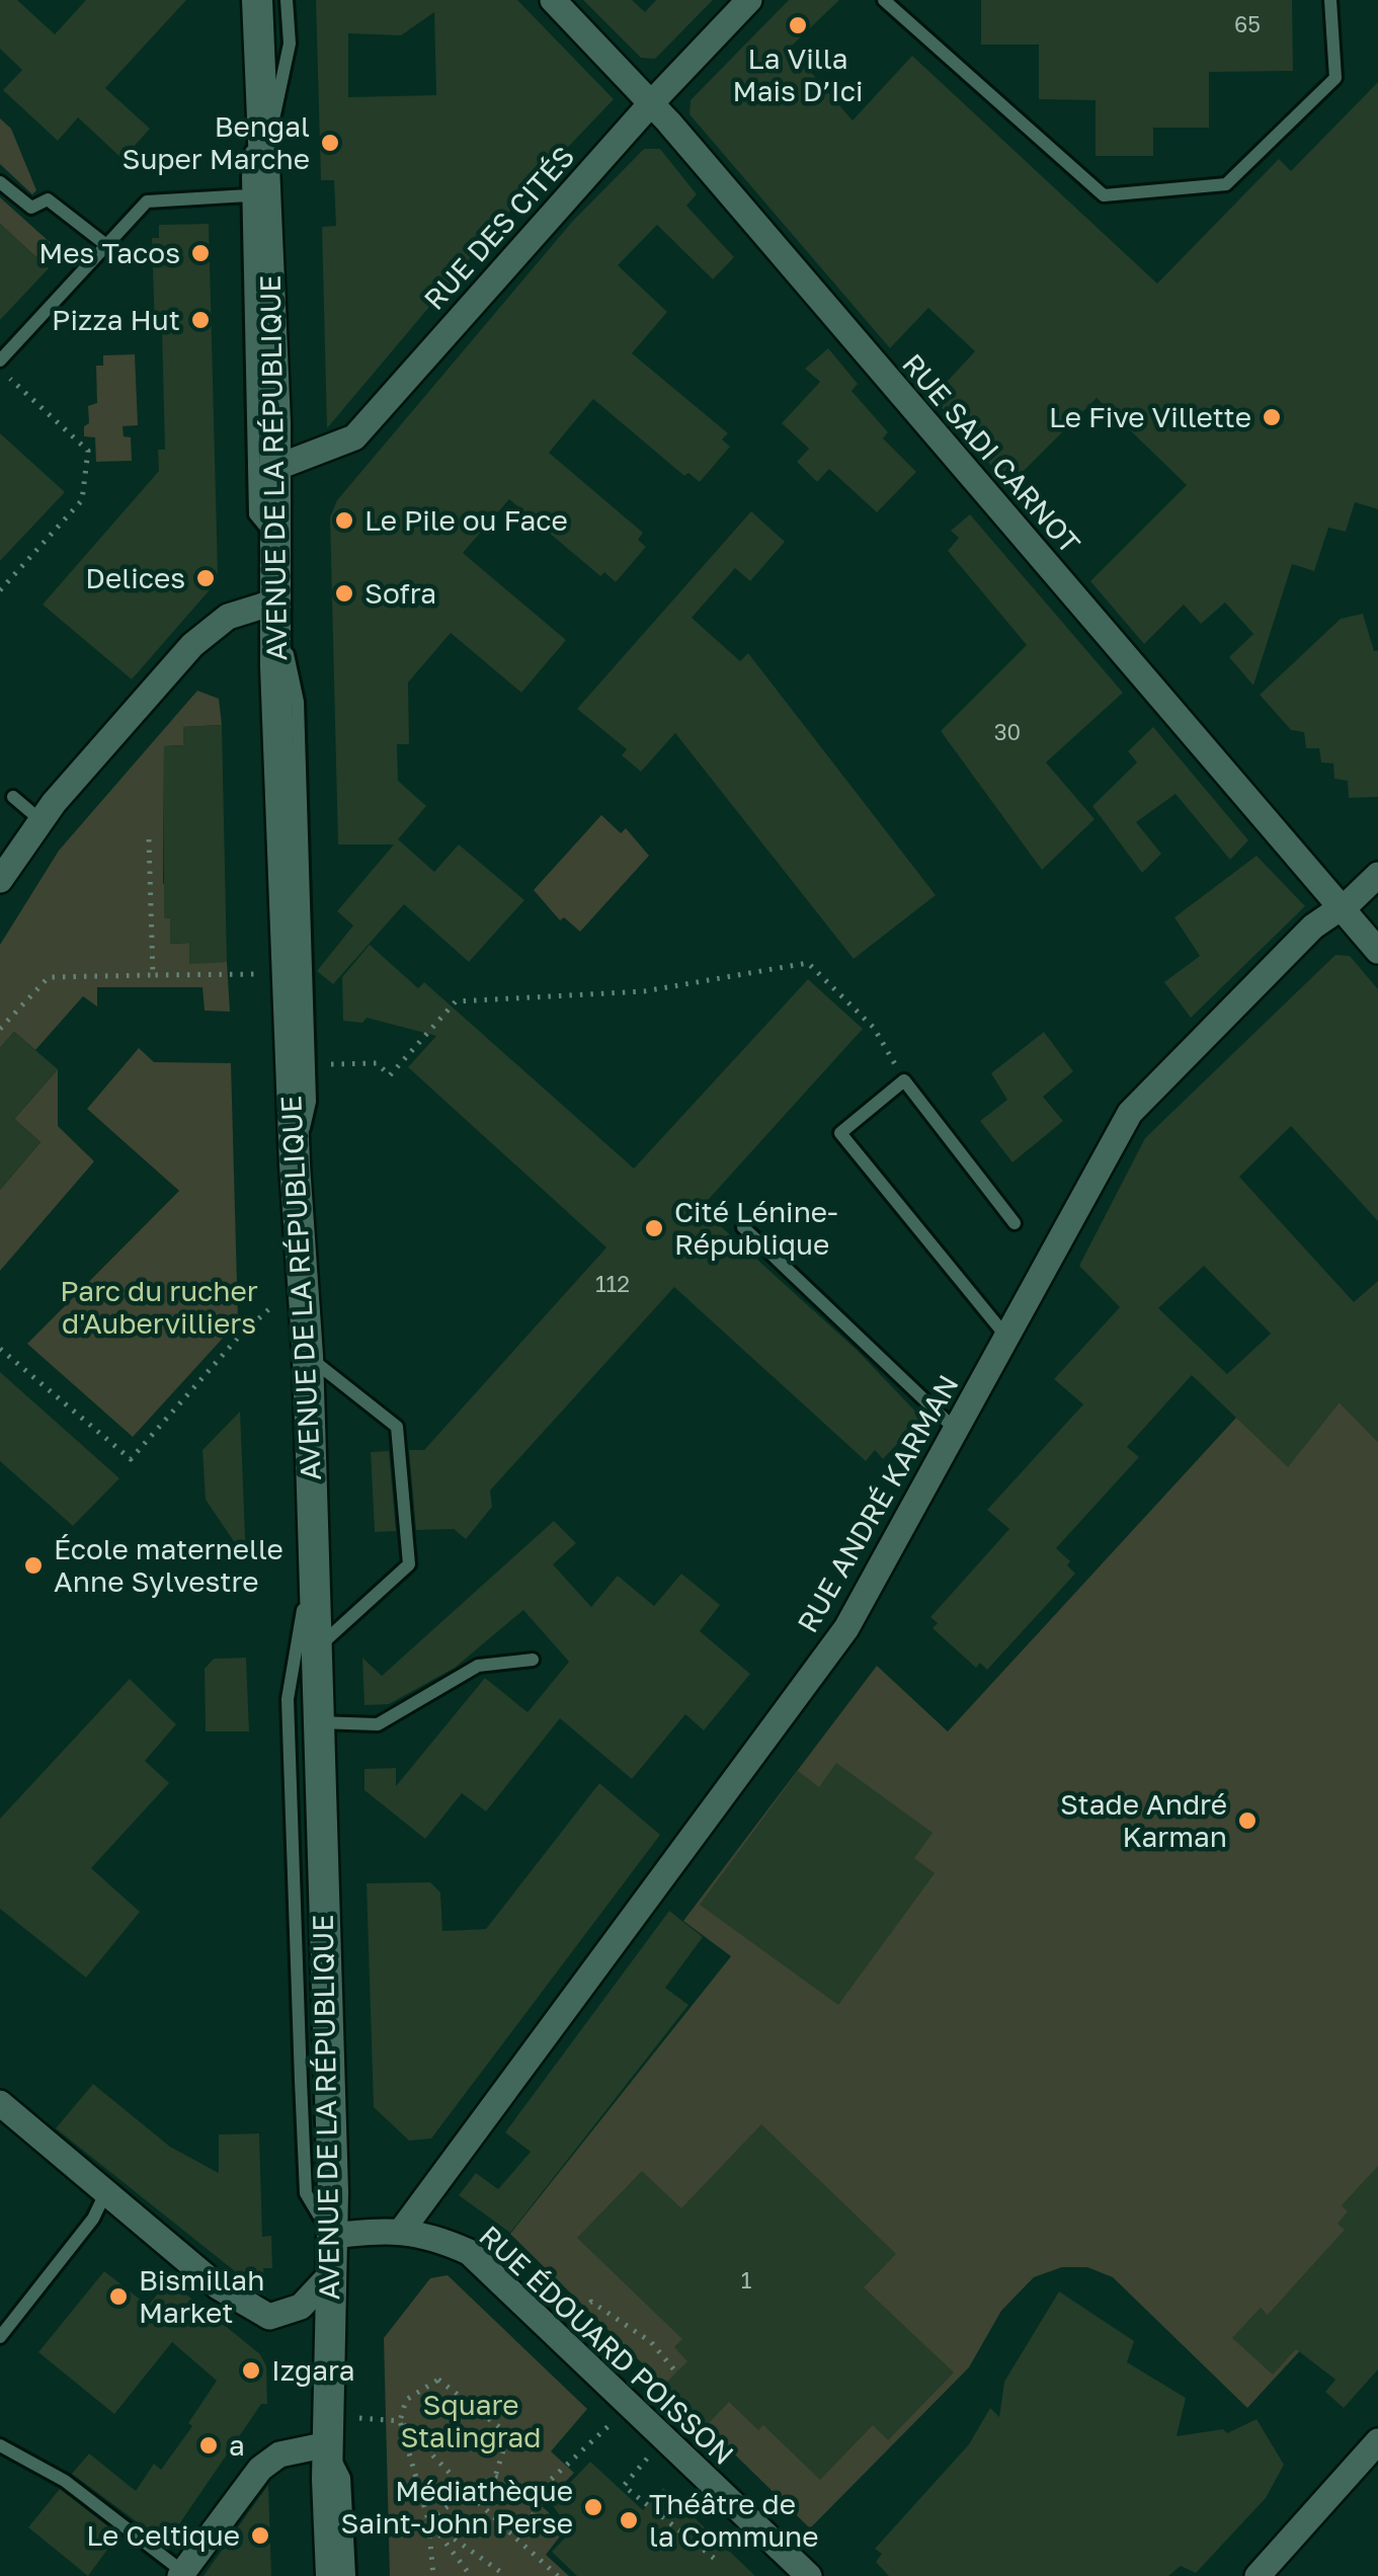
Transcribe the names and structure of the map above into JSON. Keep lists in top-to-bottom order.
{
  "streets": {
    "main road": ["AVENUE DE LA RÉPUBLIQUE"],
    "street": [
      "RUE DES CITÉS",
      "RUE SADI CARNOT",
      "RUE ANDRÉ KARMAN",
      "RUE ÉDOUARD POISSON"
    ]
  },
  "crossings": [
    ["RUE DES CITÉS", "RUE SADI CARNOT"],
    ["RUE DES CITÉS", "AVENUE DE LA RÉPUBLIQUE"],
    ["RUE SADI CARNOT", "RUE ANDRÉ KARMAN"],
    ["AVENUE DE LA RÉPUBLIQUE", "RUE ÉDOUARD POISSON"],
    ["RUE ANDRÉ KARMAN", "RUE ÉDOUARD POISSON"]
  ],
  "parks": ["Parc du rucher d'Aubervilliers", "Square Stalingrad"],
  "places": [
    "La Villa Mais D’Ici",
    "Bengal Super Marche",
    "Mes Tacos",
    "Pizza Hut",
    "Le Five Villette",
    "Le Pile ou Face",
    "Delices",
    "Sofra",
    "Cité Lénine- République",
    "École maternelle Anne Sylvestre",
    "Stade André Karman",
    "Bismillah Market",
    "Izgara",
    "a",
    "Médiathèque Saint-John Perse",
    "Théâtre de la Commune",
    "Le Celtique"
  ],
  "house_numbers": [
    "65",
    "30",
    "112",
    "1"
  ]
}
